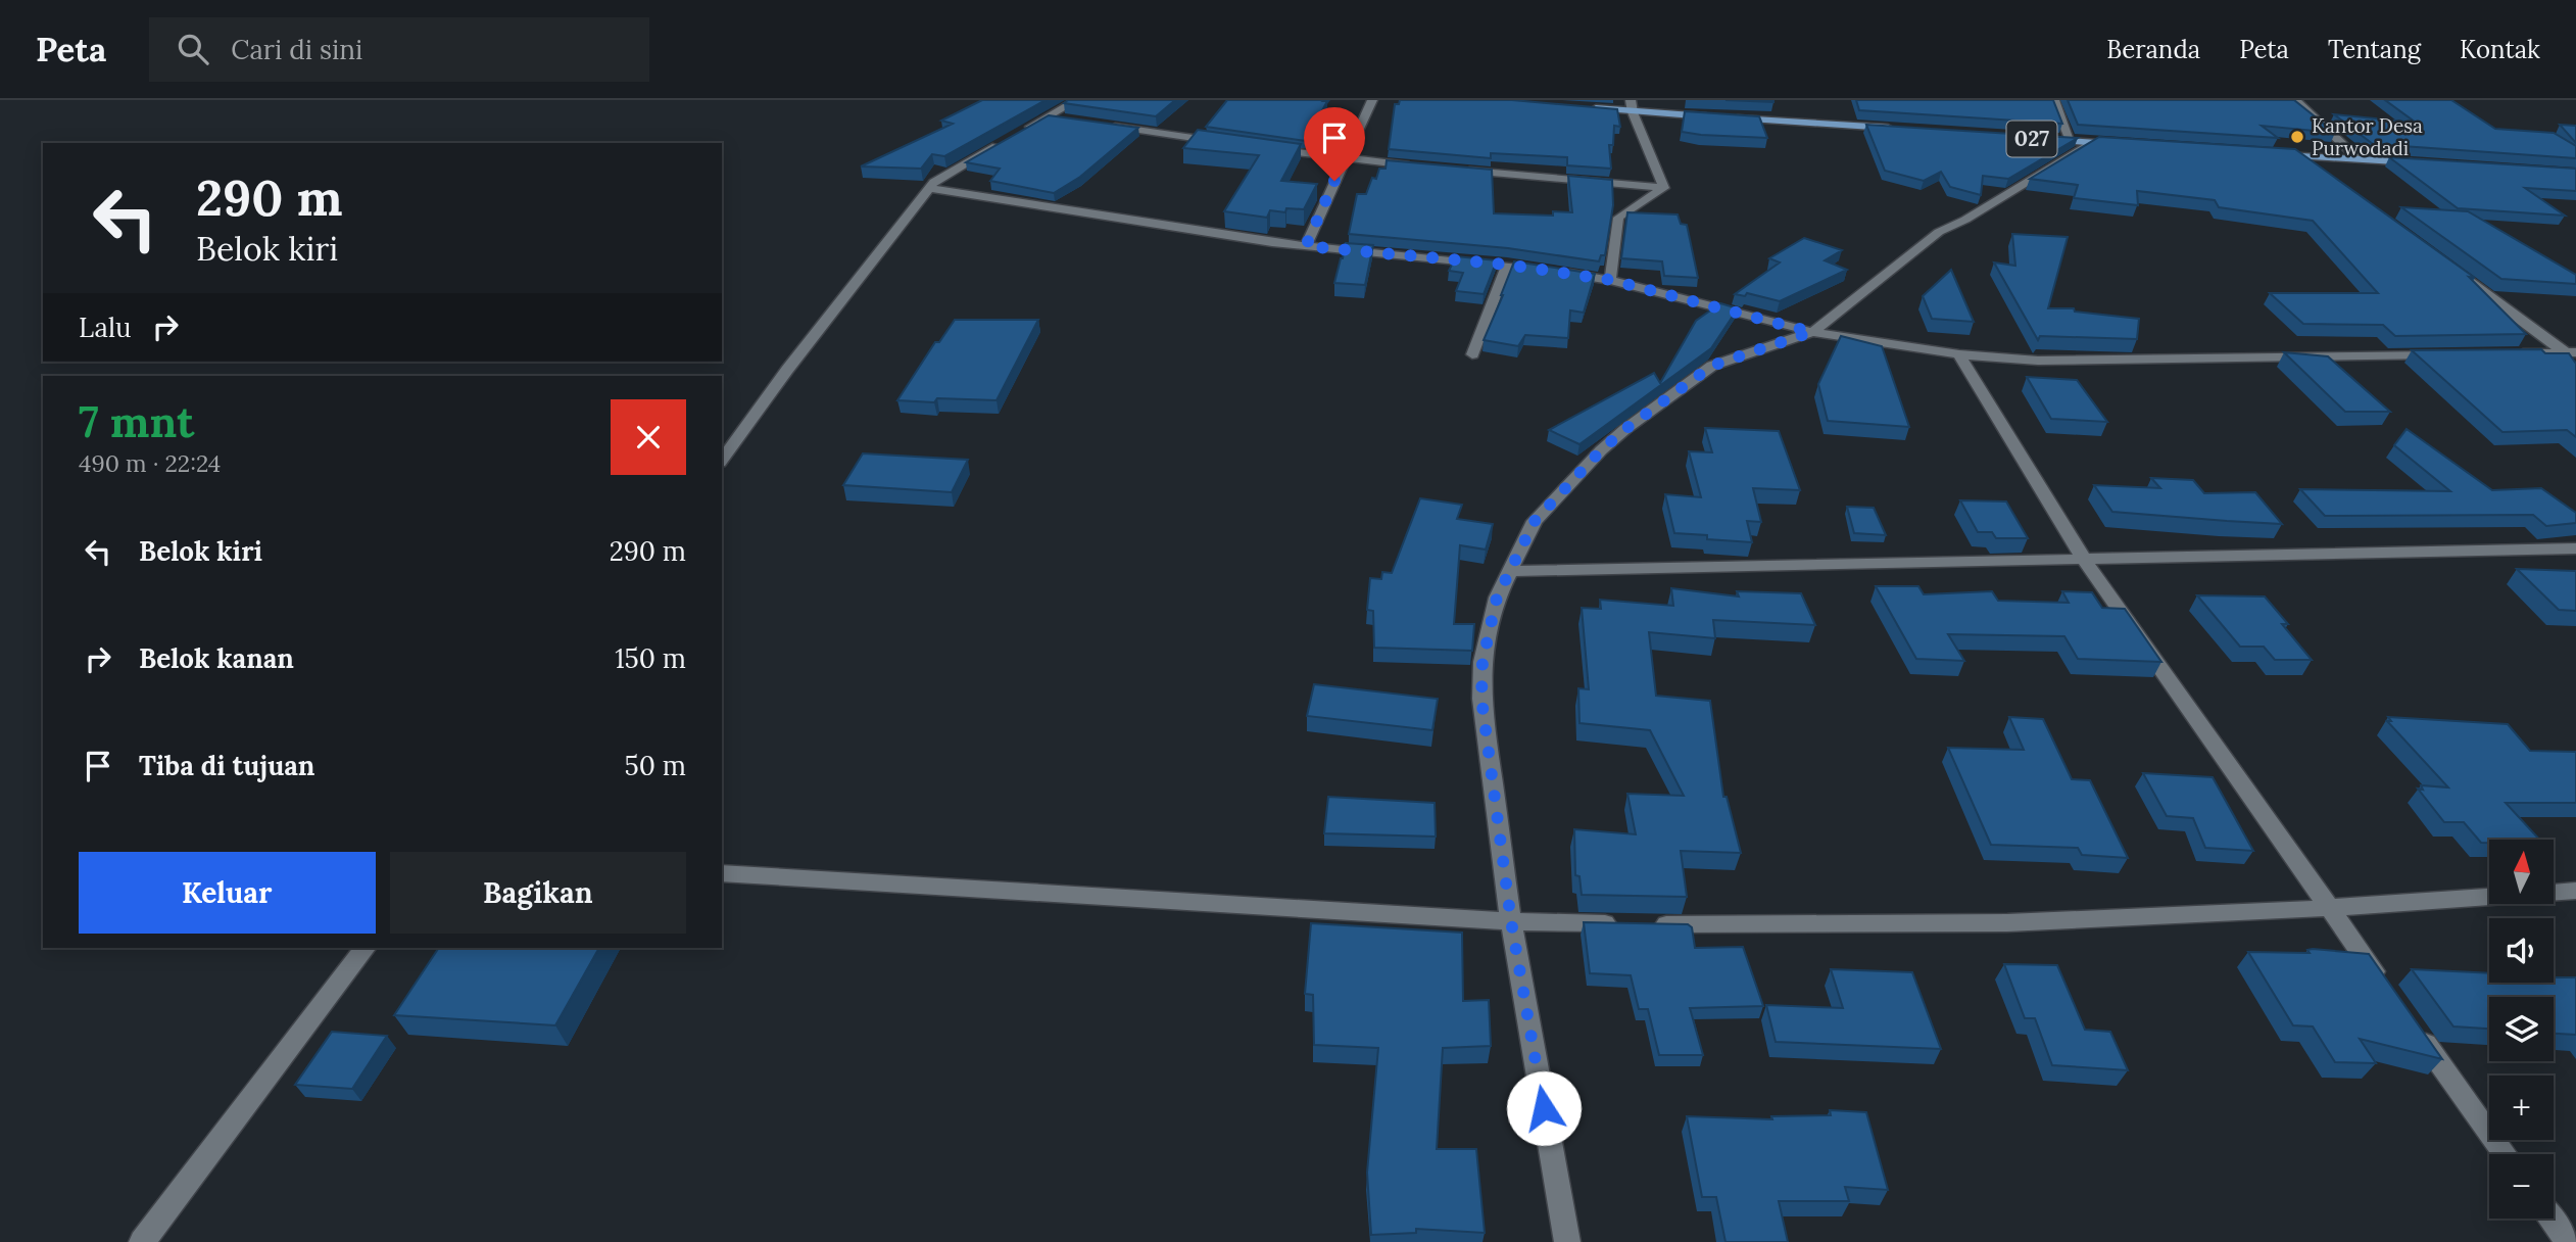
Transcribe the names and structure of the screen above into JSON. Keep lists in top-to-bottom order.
{
  "streets": {
    "main road": ["027"]
  },
  "places": ["Kantor Desa Purwodadi"],
  "north": "top",
  "page": {
    "header": "Peta",
    "search": "Cari di sini",
    "nav": [
      "Beranda",
      "Peta",
      "Tentang",
      "Kontak"
    ],
    "turn": ["290 m", "Belok kiri"],
    "then": "Lalu",
    "heading": ["7 mnt", "490 m · 22:24"],
    "list": [
      {
        "name": "Belok kiri",
        "value": "290 m"
      },
      {
        "name": "Belok kanan",
        "value": "150 m"
      },
      {
        "name": "Tiba di tujuan",
        "value": "50 m"
      }
    ],
    "buttons": ["Keluar", "Bagikan"],
    "map_buttons": ["+", "−"]
  }
}
